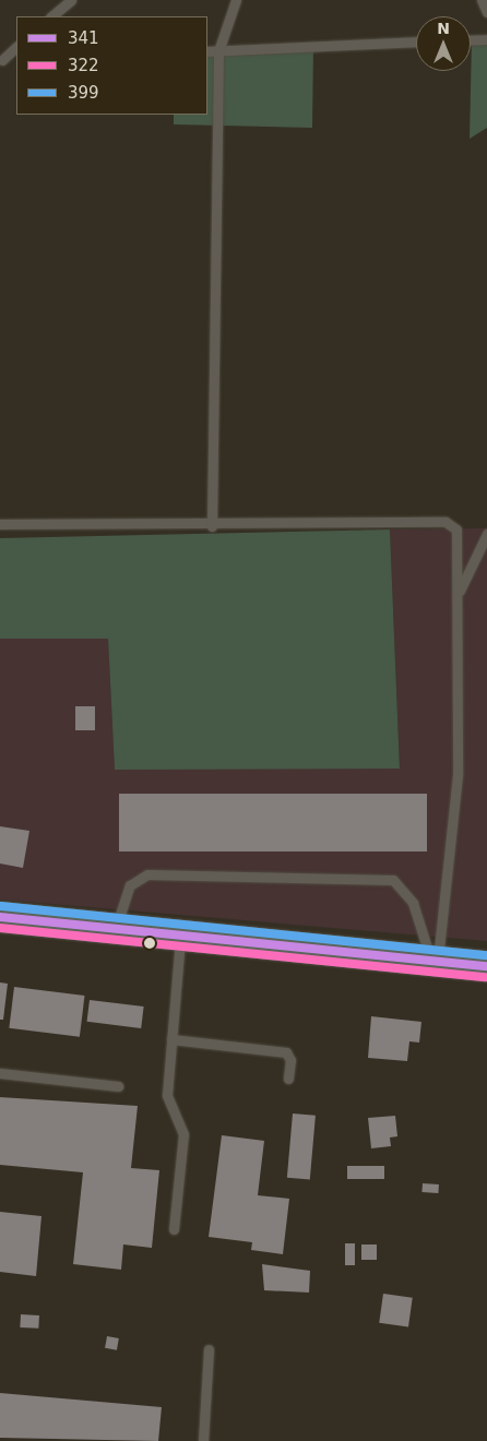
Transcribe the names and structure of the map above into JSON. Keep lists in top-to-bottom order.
{
  "lines": ["transit line 399", "transit line 341", "transit line 322"],
  "legend": ["341", "322", "399"],
  "north": "top"
}
